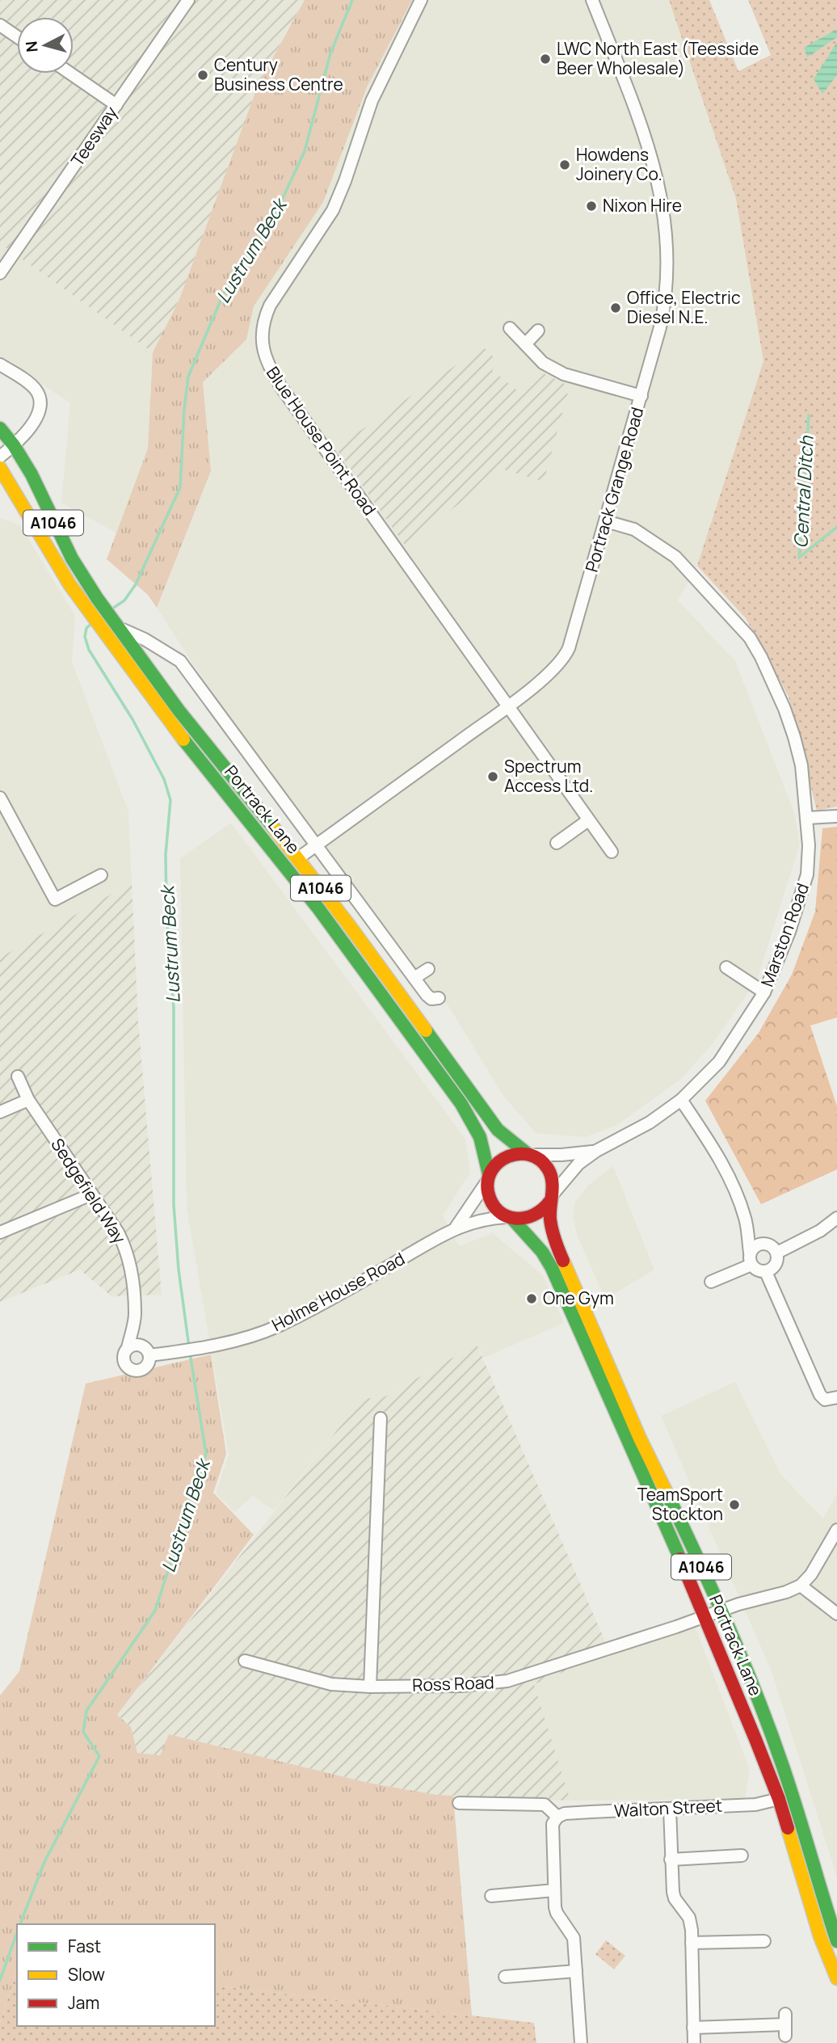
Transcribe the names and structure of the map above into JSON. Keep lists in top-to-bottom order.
{
  "streets": {
    "main road": ["A1046", "Portrack Lane"],
    "street": [
      "Teesway",
      "Blue House Point Road",
      "Portrack Grange Road",
      "Marston Road",
      "Sedgefield Way",
      "Holme House Road",
      "Ross Road",
      "Walton Street"
    ]
  },
  "crossings": [
    ["Blue House Point Road", "Portrack Grange Road"],
    ["Portrack Grange Road", "Portrack Lane"],
    ["Portrack Grange Road", "Marston Road"],
    ["A1046", "Portrack Lane"],
    ["Portrack Lane", "Marston Road"],
    ["Portrack Lane", "Holme House Road"],
    ["Portrack Lane", "Ross Road"],
    ["Portrack Lane", "Walton Street"],
    ["Marston Road", "Holme House Road"],
    ["Sedgefield Way", "Holme House Road"]
  ],
  "water": ["Lustrum Beck", "Central Ditch"],
  "places": [
    "LWC North East (Teesside Beer Wholesale)",
    "Century Business Centre",
    "Howdens Joinery Co.",
    "Nixon Hire",
    "Office, Electric Diesel N.E.",
    "Spectrum Access Ltd.",
    "One Gym",
    "TeamSport Stockton"
  ],
  "legend": ["Fast", "Slow", "Jam"],
  "north": "left"
}
